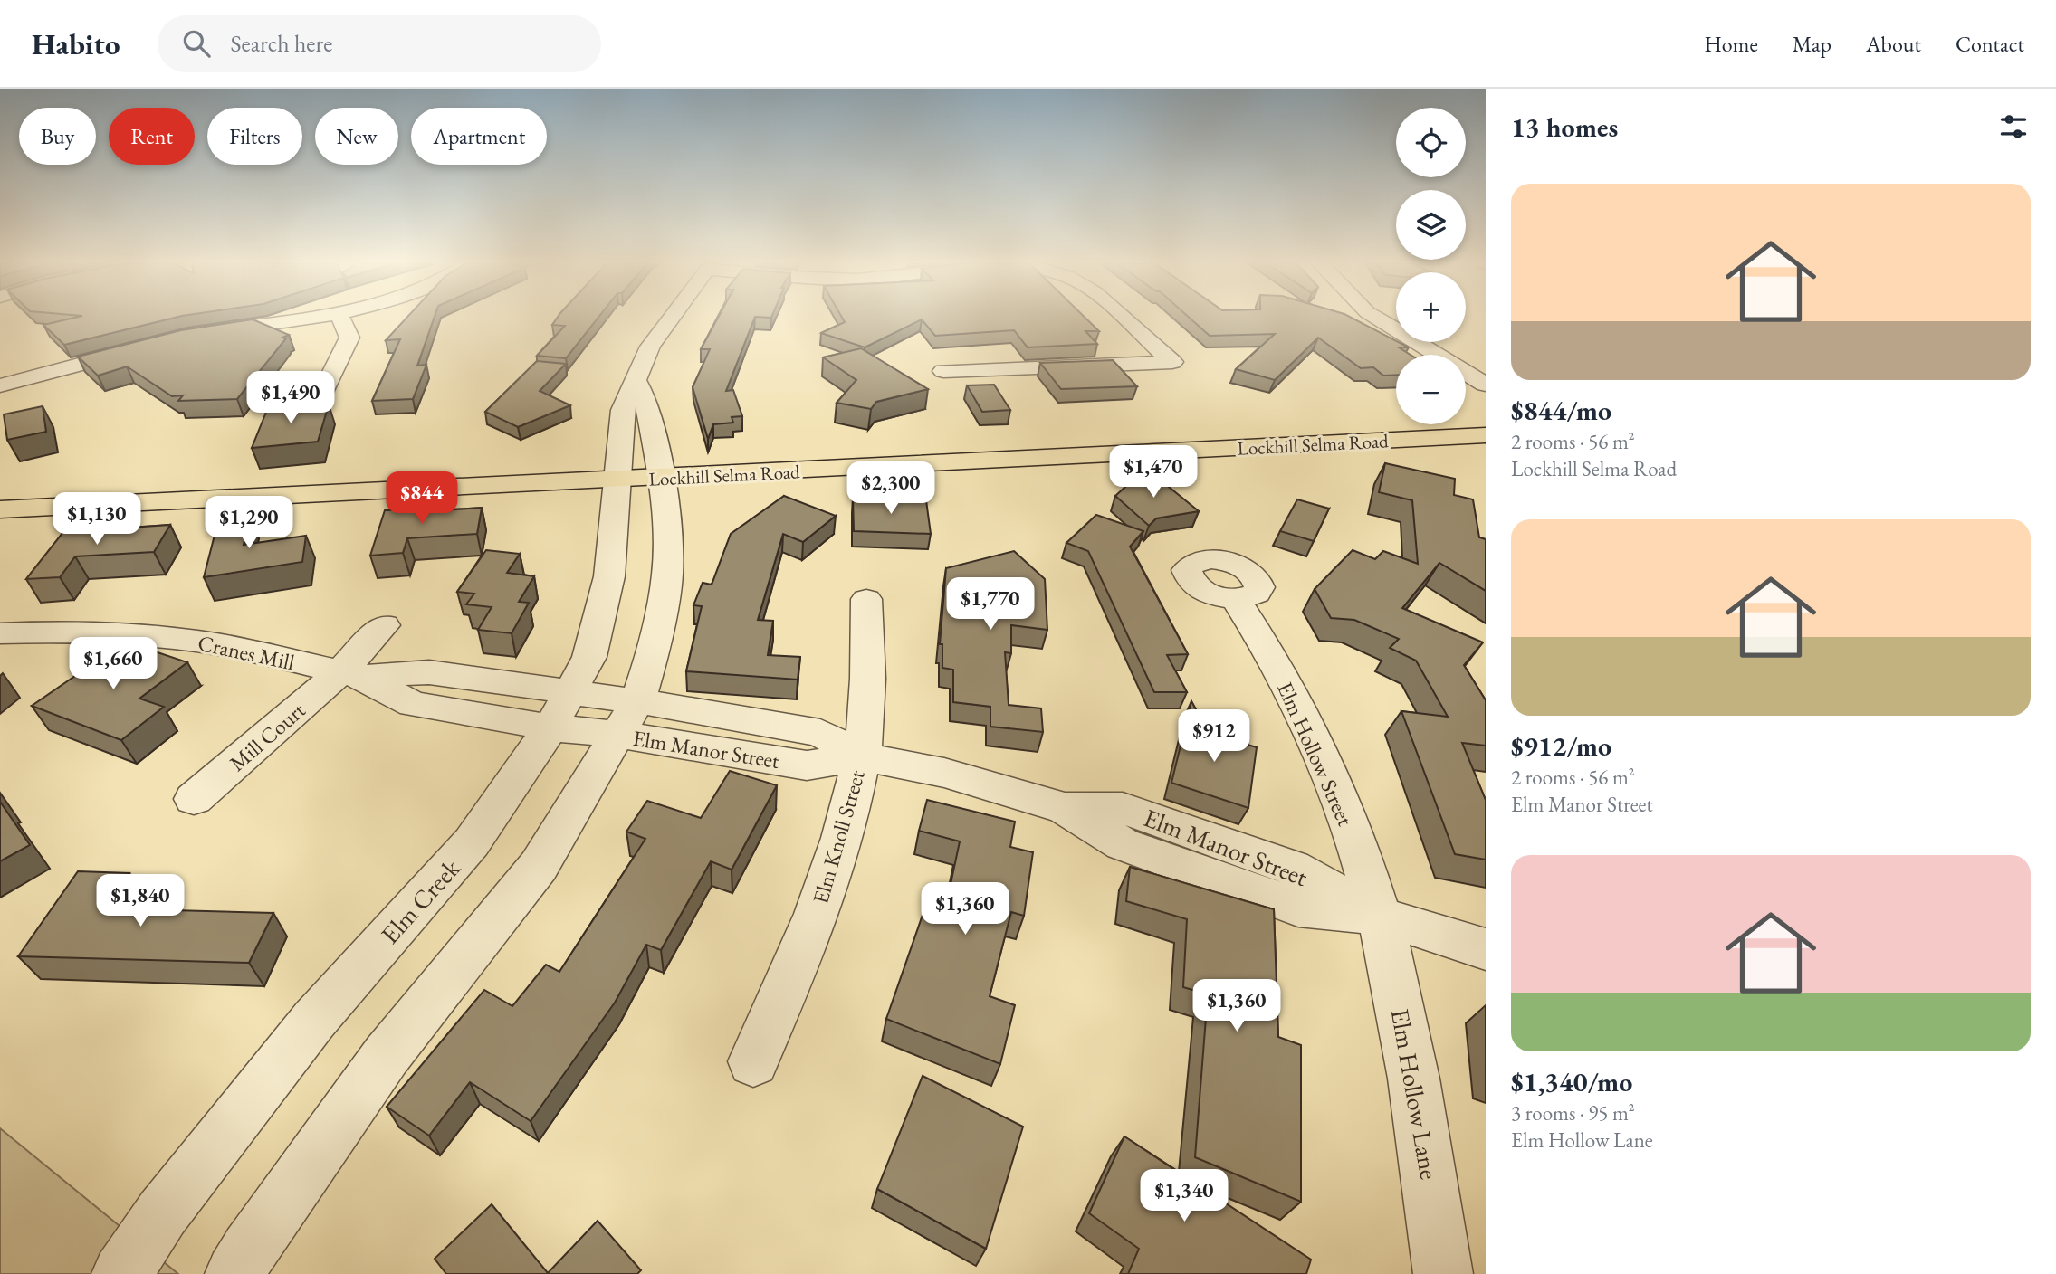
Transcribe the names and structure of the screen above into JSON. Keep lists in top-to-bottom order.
{
  "streets": {
    "main road": ["Lockhill Selma Road"],
    "street": [
      "Cranes Mill",
      "Mill Court",
      "Elm Manor Street",
      "Elm Hollow Street",
      "Elm Knoll Street",
      "Elm Creek",
      "Elm Hollow Lane"
    ]
  },
  "crossings": [
    ["Lockhill Selma Road", "Elm Creek"],
    ["Cranes Mill", "Mill Court"],
    ["Cranes Mill", "Elm Manor Street"],
    ["Cranes Mill", "Elm Creek"],
    ["Elm Manor Street", "Elm Hollow Street"],
    ["Elm Manor Street", "Elm Knoll Street"],
    ["Elm Manor Street", "Elm Creek"],
    ["Elm Manor Street", "Elm Hollow Lane"],
    ["Elm Hollow Street", "Elm Hollow Lane"]
  ],
  "page": {
    "header": "Habito",
    "search": "Search here",
    "nav": [
      "Home",
      "Map",
      "About",
      "Contact"
    ],
    "heading": "13 homes",
    "map_buttons": ["+", "−"],
    "chip": [
      "Buy",
      "Rent",
      "Filters",
      "New",
      "Apartment"
    ],
    "list": [
      {
        "name": "$844/mo",
        "note": "2 rooms · 56 m² · Lockhill Selma Road"
      },
      {
        "name": "$912/mo",
        "note": "2 rooms · 56 m² · Elm Manor Street"
      },
      {
        "name": "$1,340/mo",
        "note": "3 rooms · 95 m² · Elm Hollow Lane"
      }
    ],
    "price": [
      "$1,490",
      "$1,470",
      "$2,300",
      "$844",
      "$1,130",
      "$1,290",
      "$1,770",
      "$1,660",
      "$912",
      "$1,840",
      "$1,360",
      "$1,360",
      "$1,340"
    ]
  }
}
